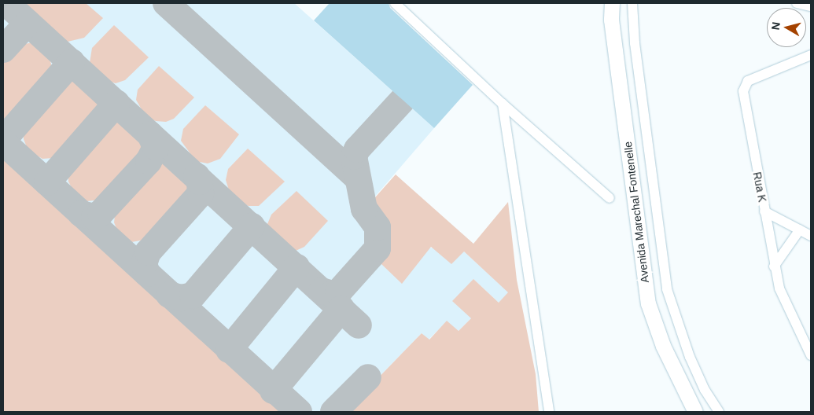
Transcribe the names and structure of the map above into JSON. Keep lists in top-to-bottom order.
{
  "streets": {
    "main road": ["Avenida Marechal Fontenelle"],
    "street": ["Rua K"]
  },
  "north": "left"
}
